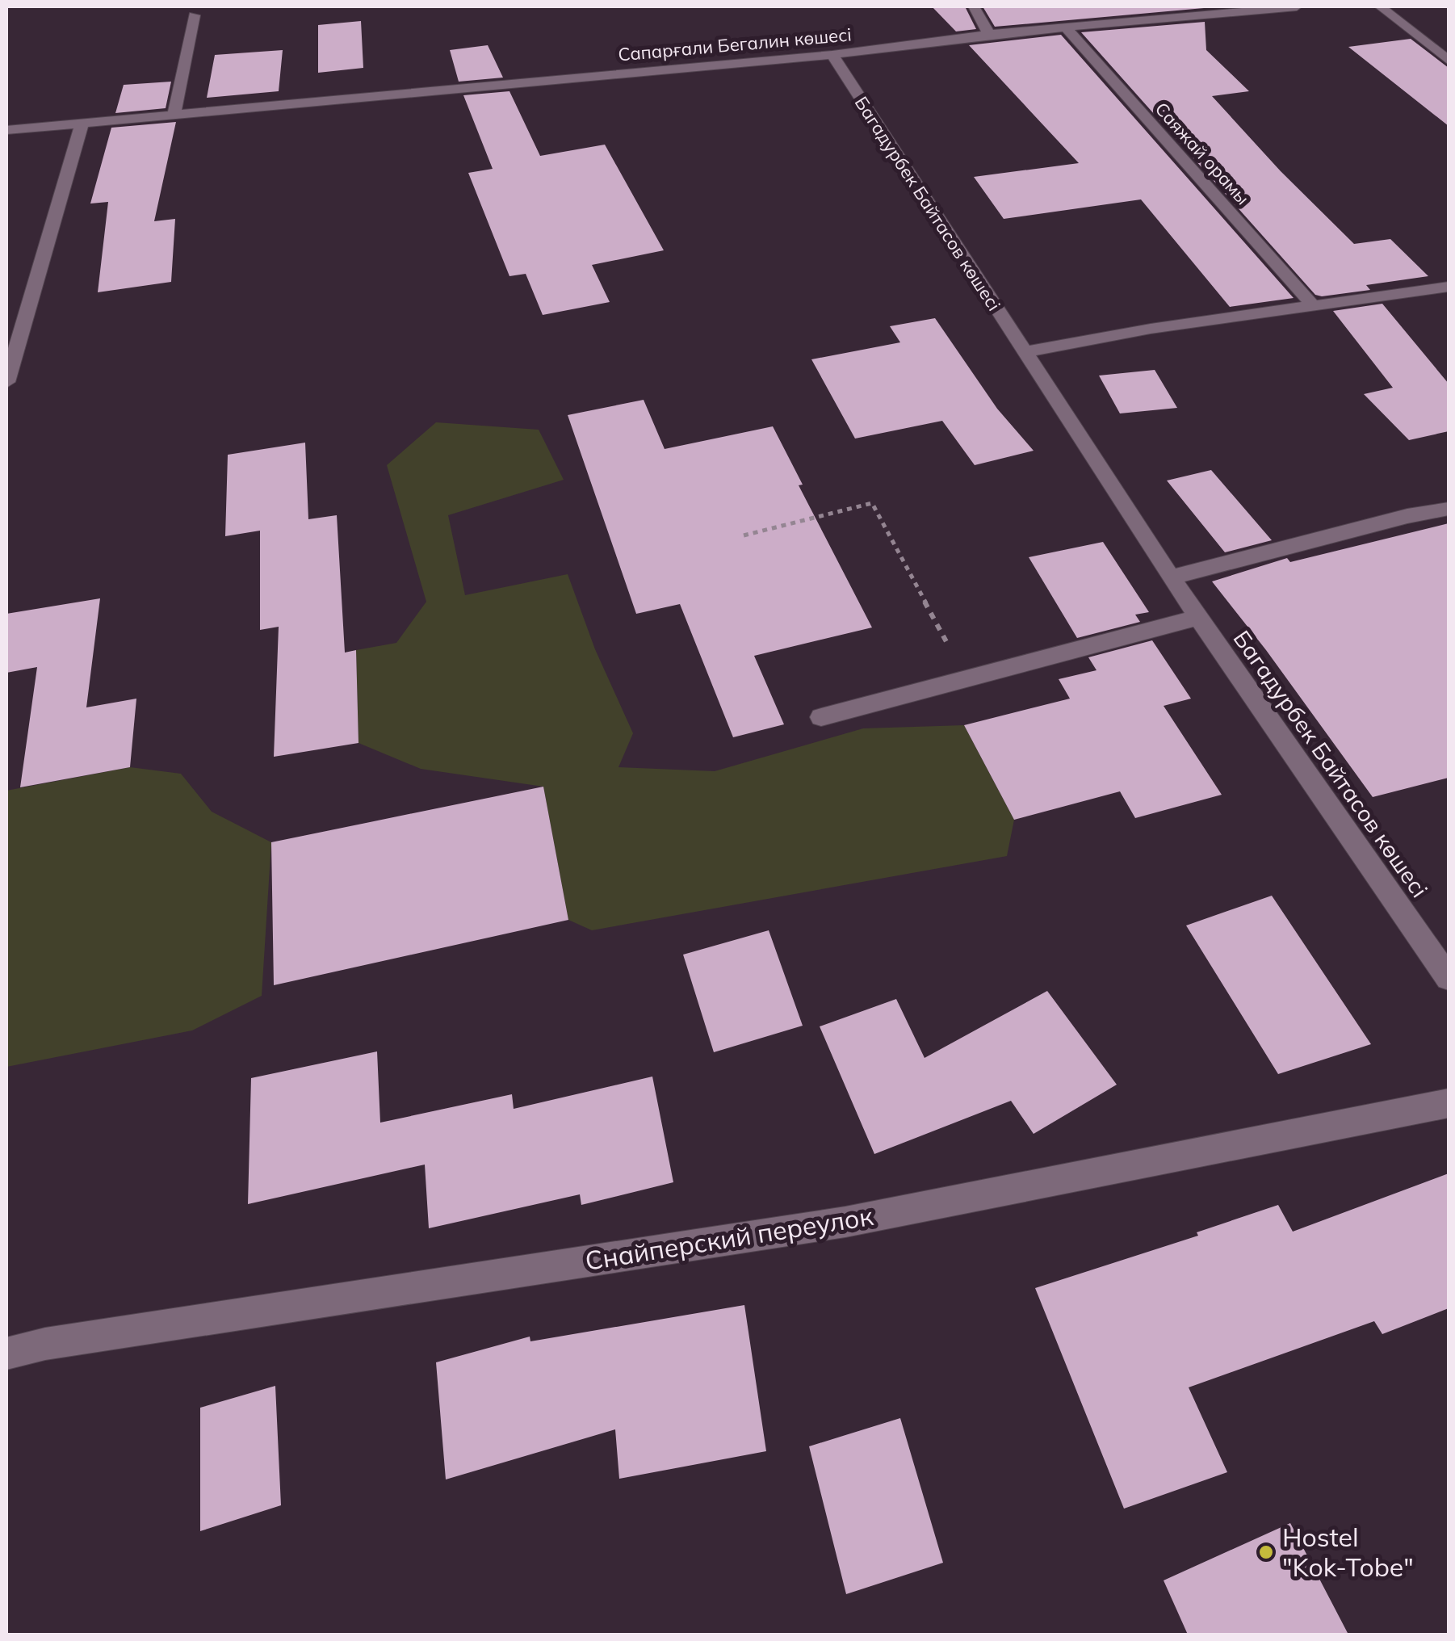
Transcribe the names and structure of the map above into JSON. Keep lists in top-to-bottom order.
{
  "streets": {
    "street": [
      "Сапарғали Бегалин көшесі",
      "Саяжай орамы",
      "Багадурбек Байтасов көшесі",
      "Снайперский переулок"
    ]
  },
  "crossings": [
    ["Сапарғали Бегалин көшесі", "Саяжай орамы"],
    ["Сапарғали Бегалин көшесі", "Багадурбек Байтасов көшесі"]
  ],
  "places": ["Hostel \"Kok-Tobe\""]
}
